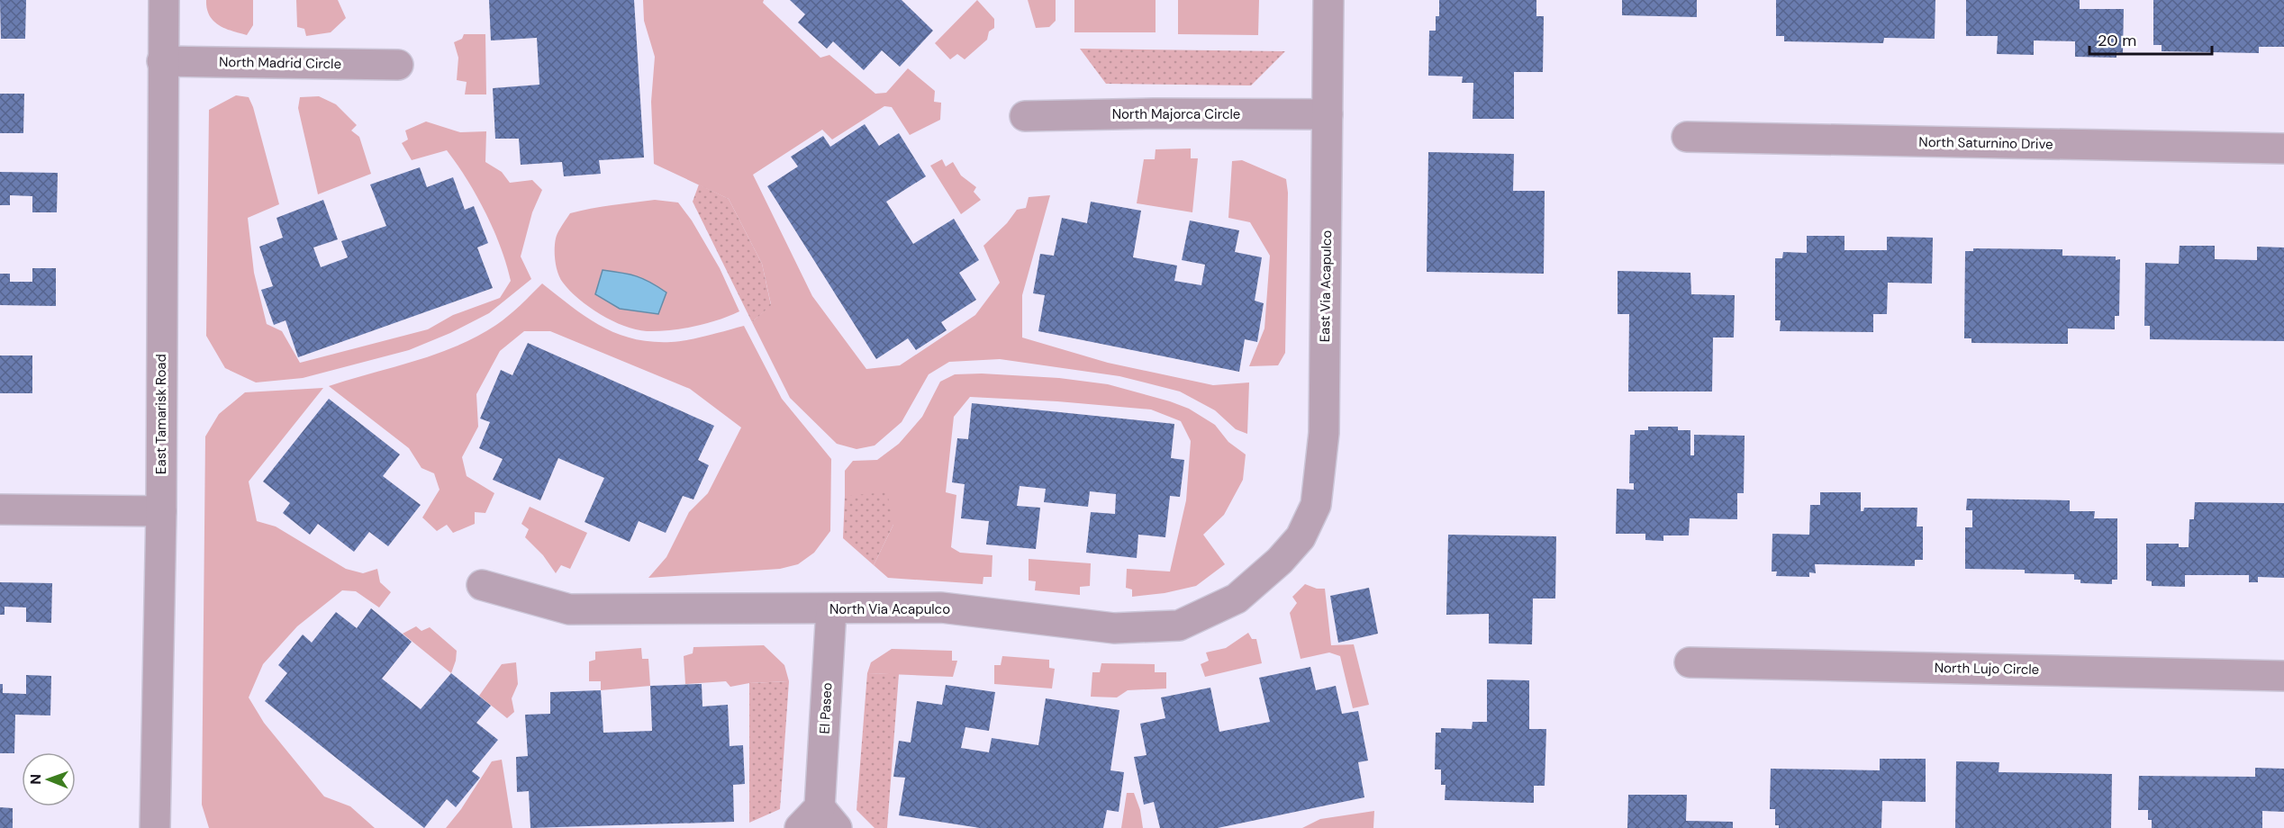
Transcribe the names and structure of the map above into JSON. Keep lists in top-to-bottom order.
{
  "streets": {
    "street": [
      "North Madrid Circle",
      "North Majorca Circle",
      "North Saturnino Drive",
      "East Via Acapulco",
      "East Tamarisk Road",
      "North Via Acapulco",
      "North Lujo Circle",
      "El Paseo"
    ]
  },
  "crossings": [
    ["North Madrid Circle", "East Tamarisk Road"],
    ["North Majorca Circle", "East Via Acapulco"],
    ["East Via Acapulco", "North Via Acapulco"],
    ["North Via Acapulco", "El Paseo"]
  ],
  "scale_bar": "20 m",
  "north": "left"
}
